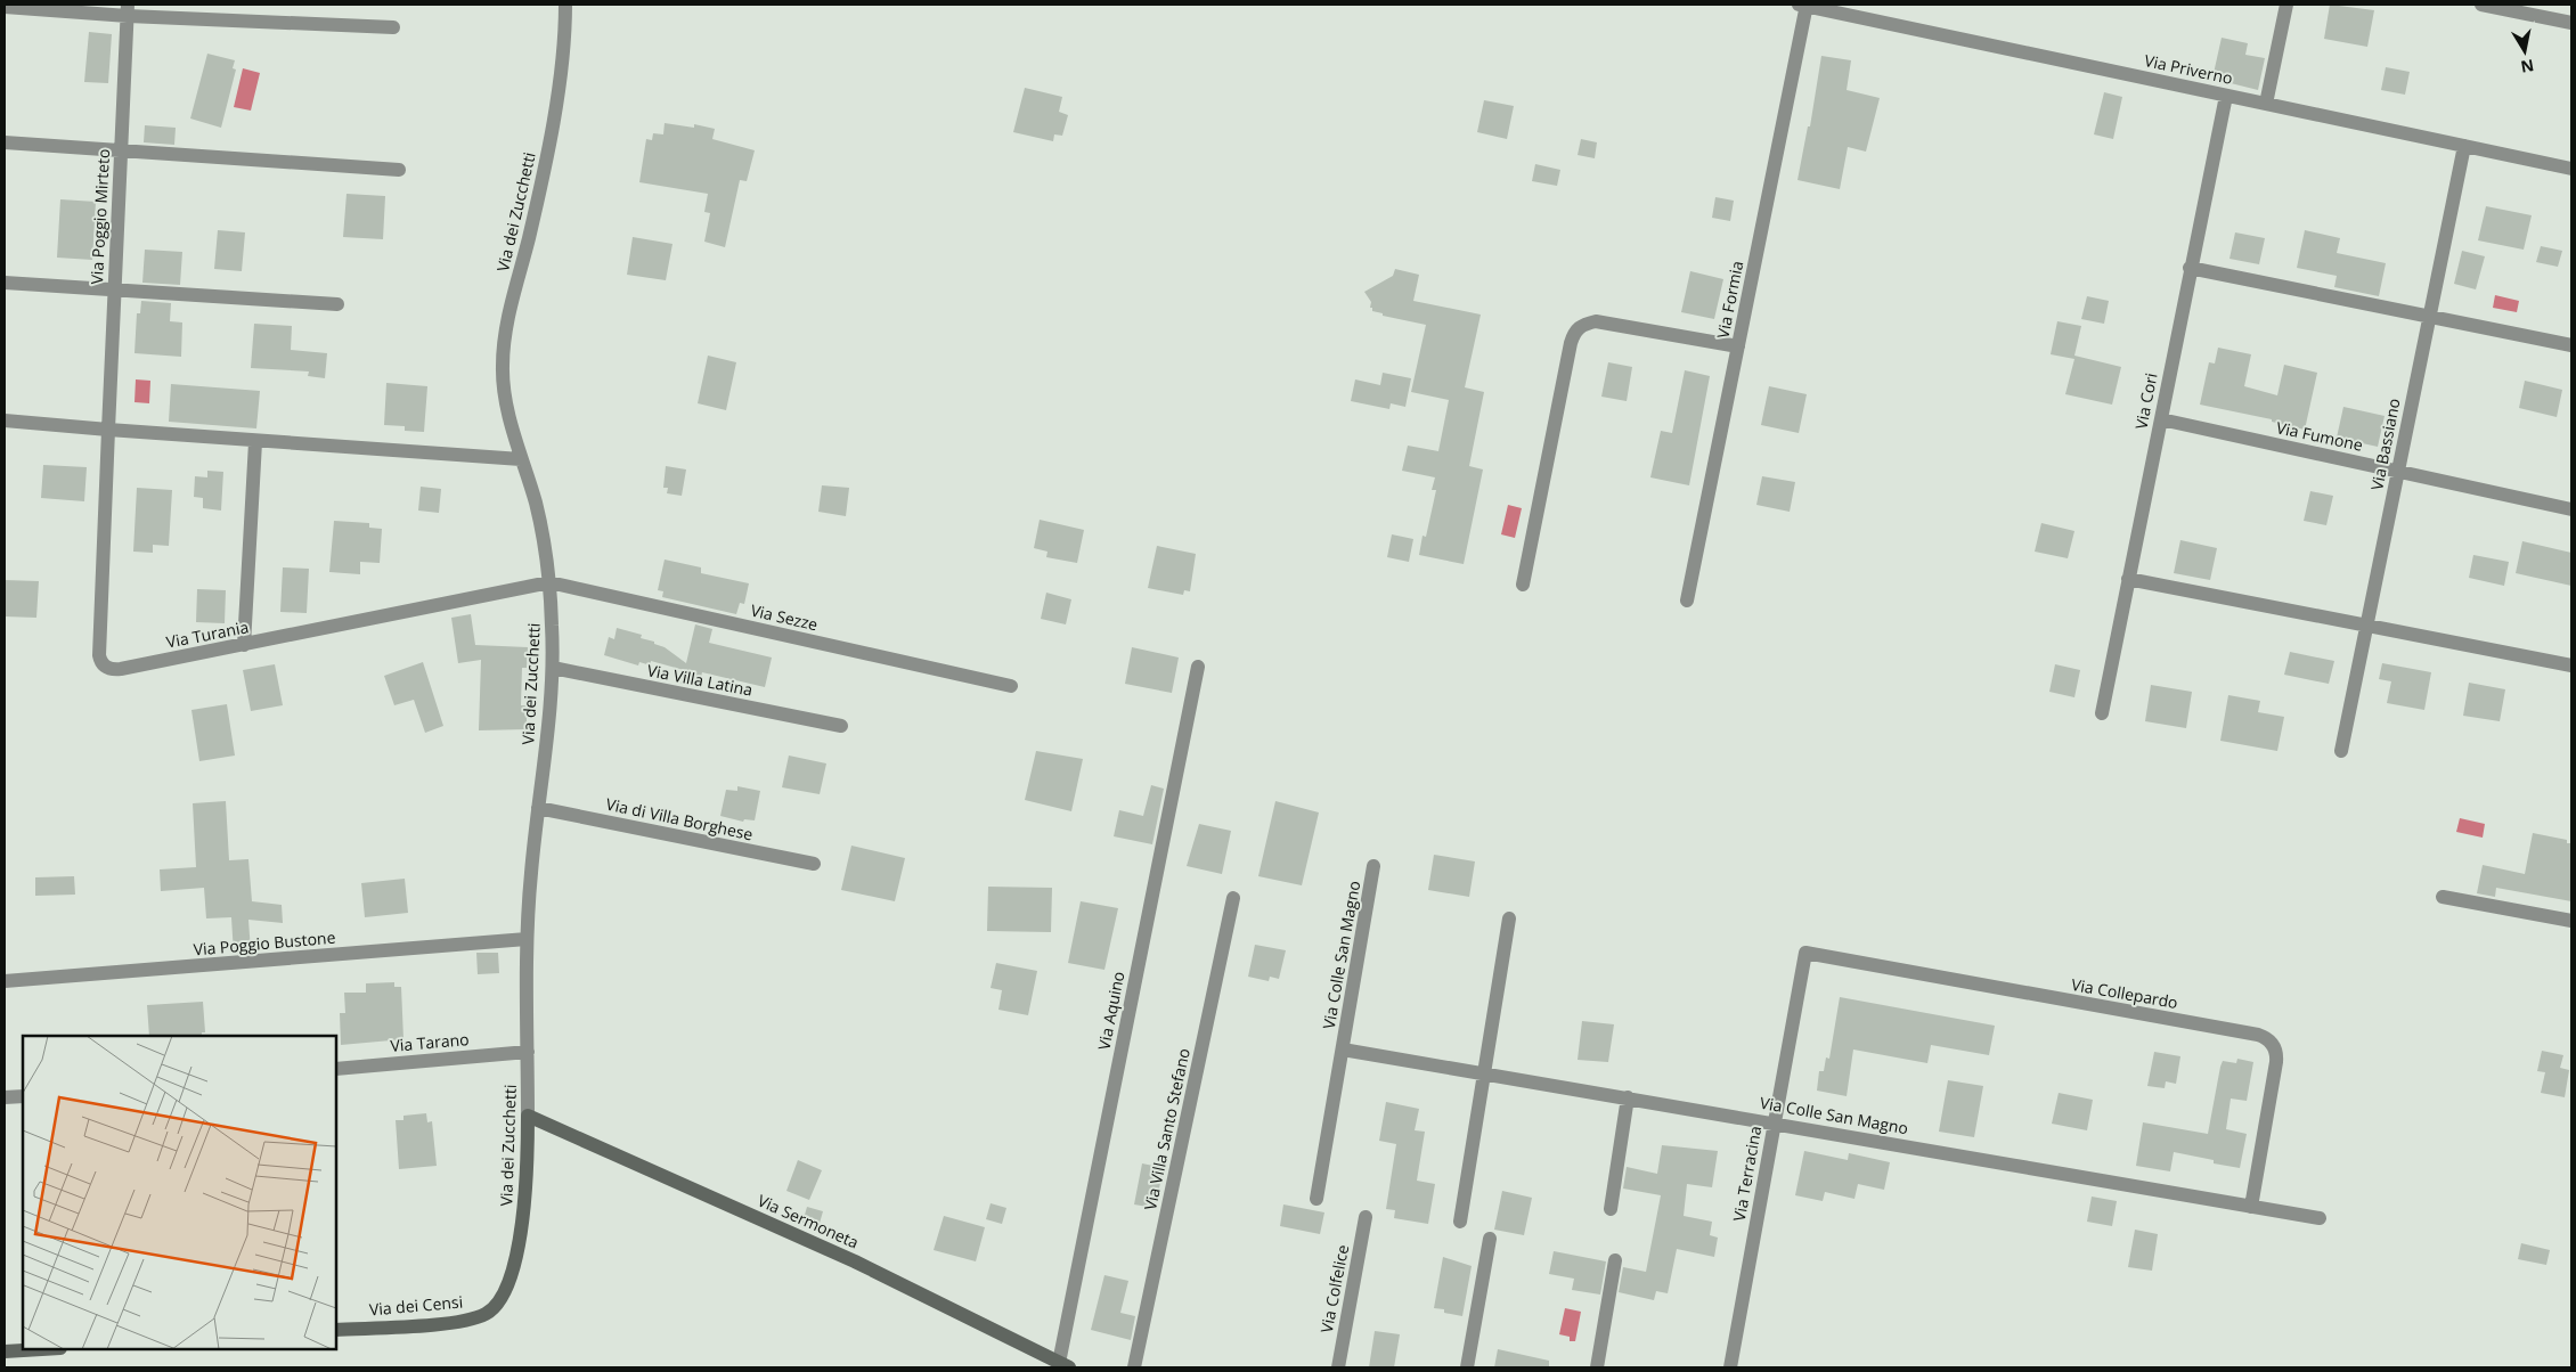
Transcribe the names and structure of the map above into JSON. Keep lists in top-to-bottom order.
{
  "streets": {
    "street": [
      "Via Priverno",
      "Via dei Zucchetti",
      "Via Poggio Mirteto",
      "Via Formia",
      "Via Cori",
      "Via Fumone",
      "Via Bassiano",
      "Via Sezze",
      "Via Turania",
      "Via Villa Latina",
      "Via di Villa Borghese",
      "Via Poggio Bustone",
      "Via Colle San Magno",
      "Via Collepardo",
      "Via Aquino",
      "Via Tarano",
      "Via Villa Santo Stefano",
      "Via Terracina",
      "Via Sermoneta",
      "Via Colfelice",
      "Via dei Censi"
    ]
  },
  "crossings": [
    ["Via Priverno", "Via Formia"],
    ["Via Priverno", "Via Cori"],
    ["Via Priverno", "Via Bassiano"],
    ["Via dei Zucchetti", "Via Sezze"],
    ["Via dei Zucchetti", "Via Turania"],
    ["Via dei Zucchetti", "Via Villa Latina"],
    ["Via dei Zucchetti", "Via di Villa Borghese"],
    ["Via dei Zucchetti", "Via Poggio Bustone"],
    ["Via dei Zucchetti", "Via Tarano"],
    ["Via dei Zucchetti", "Via Sermoneta"],
    ["Via dei Zucchetti", "Via dei Censi"],
    ["Via Poggio Mirteto", "Via Turania"],
    ["Via Cori", "Via Fumone"],
    ["Via Fumone", "Via Bassiano"],
    ["Via Sezze", "Via Turania"],
    ["Via Colle San Magno", "Via Collepardo"],
    ["Via Colle San Magno", "Via Terracina"],
    ["Via Collepardo", "Via Terracina"],
    ["Via Aquino", "Via Sermoneta"]
  ],
  "north": "bottom"
}
